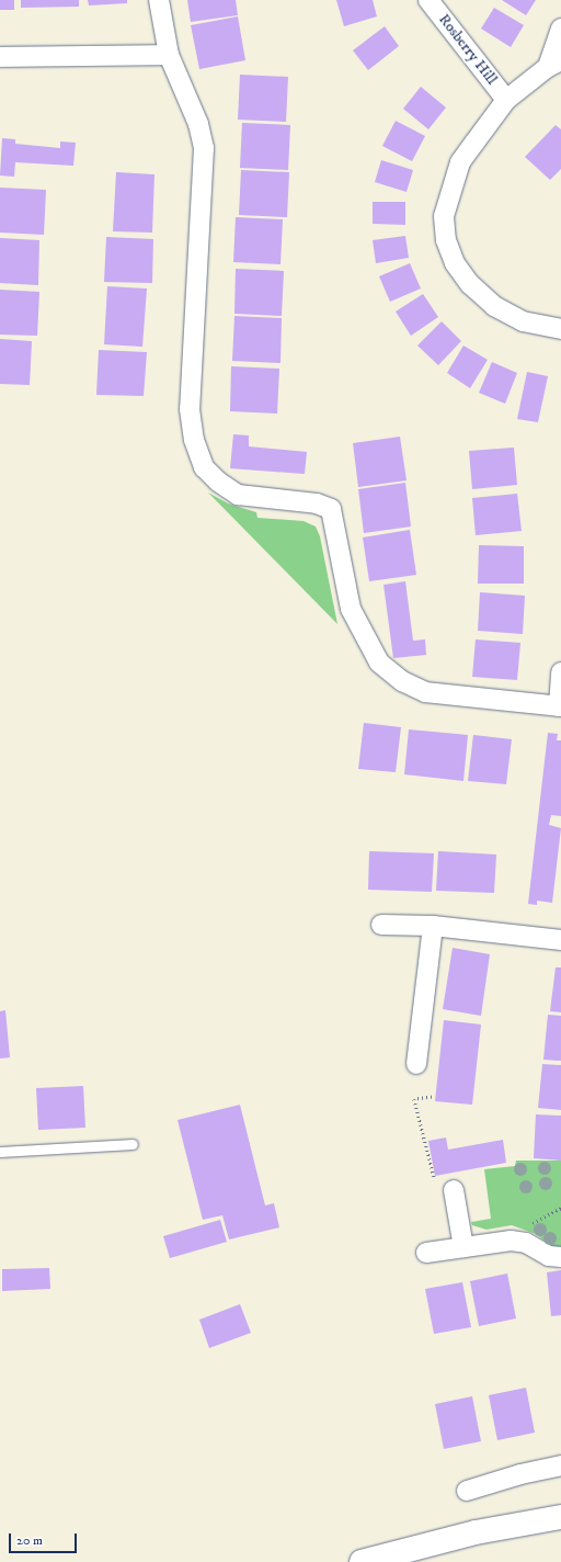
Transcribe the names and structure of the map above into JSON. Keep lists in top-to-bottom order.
{
  "streets": {
    "street": ["Rosberry Hill"]
  },
  "scale_bar": "20 m"
}
